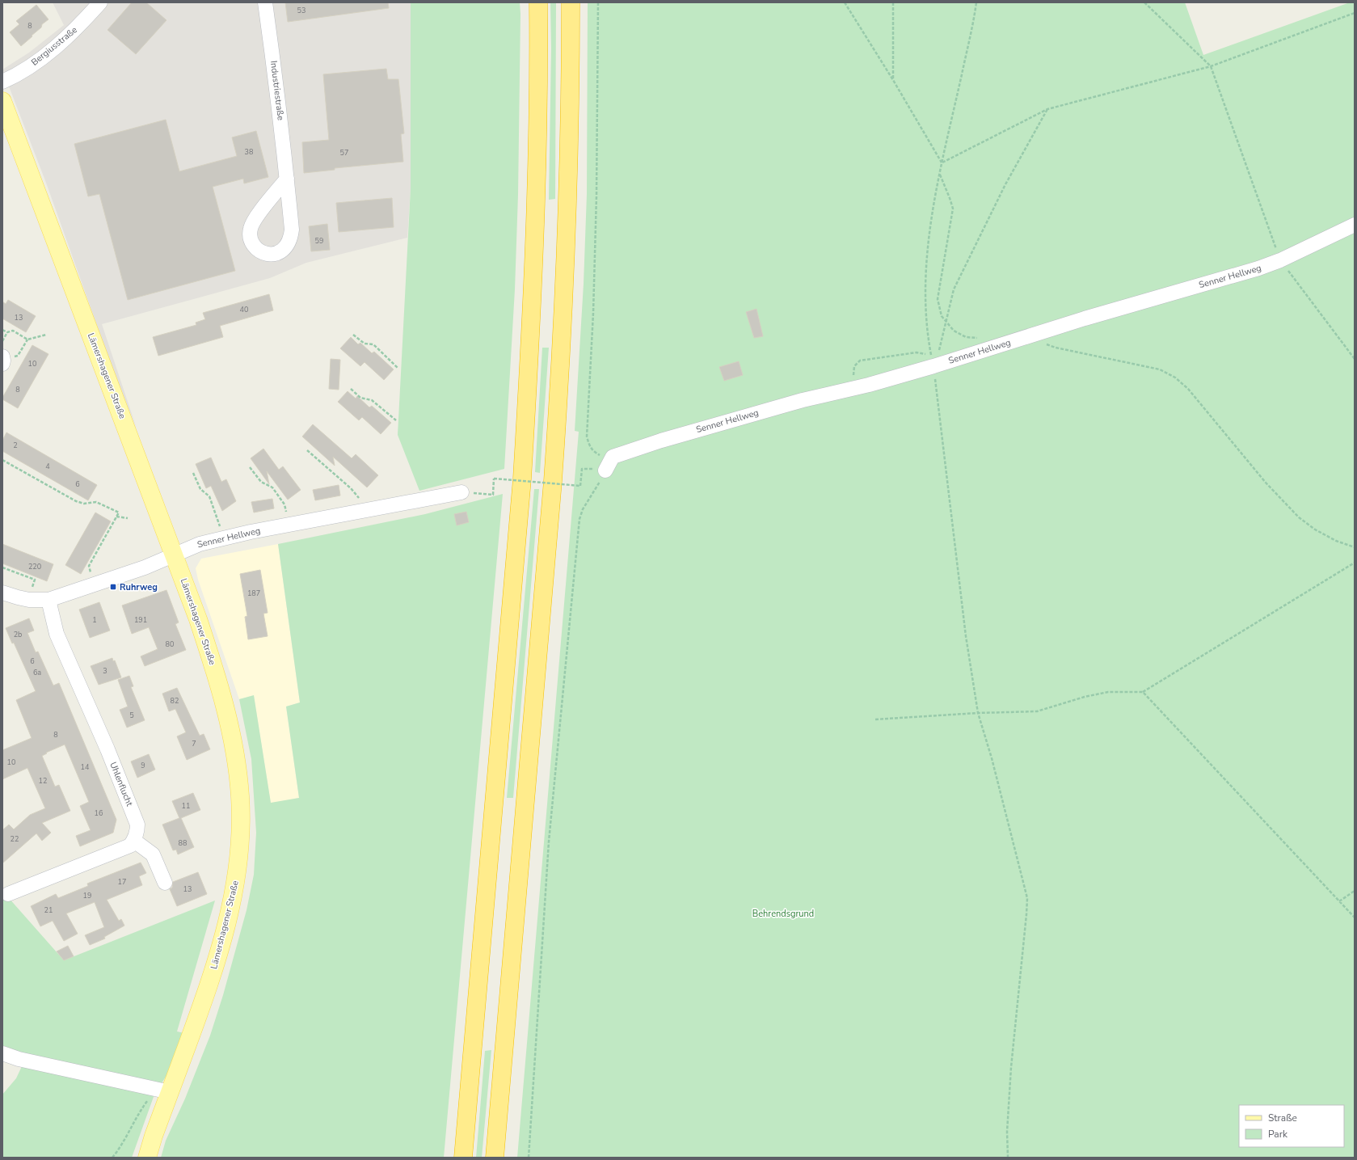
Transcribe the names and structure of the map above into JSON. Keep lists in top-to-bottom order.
{
  "streets": {
    "main road": ["Lämershagener Straße"],
    "street": [
      "Bergiusstraße",
      "Industriestraße",
      "Senner Hellweg",
      "Uhlenflucht"
    ]
  },
  "crossings": [
    ["Senner Hellweg", "Lämershagener Straße"],
    ["Senner Hellweg", "Uhlenflucht"]
  ],
  "parks": ["Behrendsgrund"],
  "places": {
    "transit": ["Ruhrweg"]
  },
  "house_numbers": [
    "53",
    "8",
    "38",
    "57",
    "59",
    "40",
    "13",
    "10",
    "8",
    "2",
    "4",
    "6",
    "220",
    "187",
    "1",
    "191",
    "2b",
    "80",
    "6",
    "3",
    "6a",
    "82",
    "5",
    "8",
    "7",
    "10",
    "9",
    "14",
    "12",
    "11",
    "16",
    "22",
    "88",
    "17",
    "13",
    "19",
    "21"
  ],
  "legend": ["Straße", "Park"]
}
